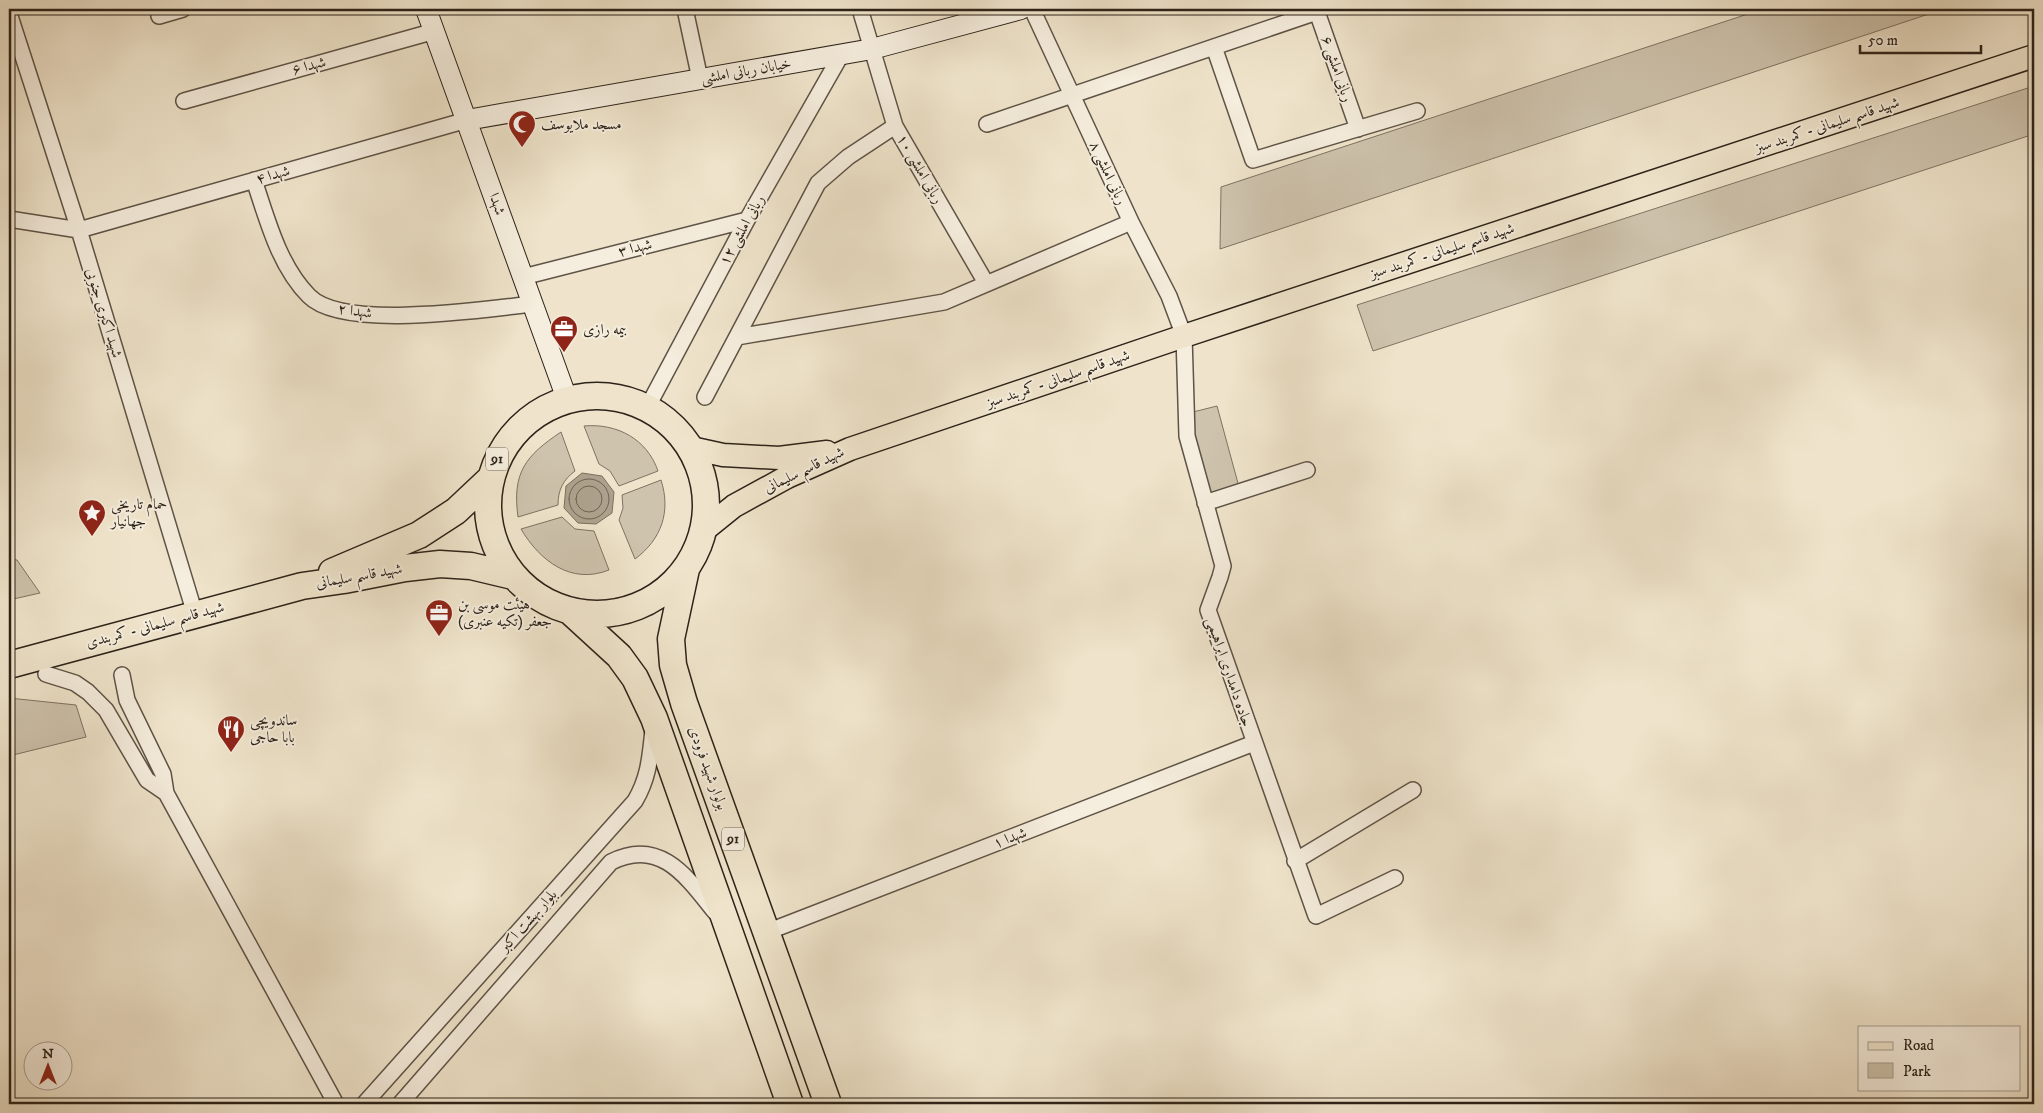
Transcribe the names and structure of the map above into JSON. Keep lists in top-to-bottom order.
{
  "streets": {
    "highway": [
      "91",
      "شهید قاسم سلیمانی",
      "شهید قاسم سلیمانی - کمربندی",
      "بولوار شهید فرودی"
    ],
    "main road": ["شهید قاسم سلیمانی - کمربند سبز"],
    "street": [
      "شهدا ۶",
      "ربانی املشی ۶",
      "خیابان ربانی املشی",
      "ربانی املشی ۱۰",
      "ربانی املشی ۸",
      "شهدا ۴",
      "شهدا",
      "ربانی املشی ۱۲",
      "شهدا ۳",
      "شهدا ۲",
      "شهید اکبری جنوبی",
      "جاده دامداری ابراهیمی",
      "شهدا ۱",
      "بلوار بهشت اکبر"
    ]
  },
  "crossings": [
    ["شهدا ۶", "شهدا"],
    ["خیابان ربانی املشی", "ربانی املشی ۱۰"],
    ["خیابان ربانی املشی", "شهدا ۴"],
    ["خیابان ربانی املشی", "شهدا"],
    ["خیابان ربانی املشی", "ربانی املشی ۱۲"],
    ["شهید قاسم سلیمانی - کمربند سبز", "ربانی املشی ۸"],
    ["شهید قاسم سلیمانی - کمربند سبز", "شهید قاسم سلیمانی"],
    ["شهید قاسم سلیمانی - کمربند سبز", "جاده دامداری ابراهیمی"],
    ["ربانی املشی ۸", "جاده دامداری ابراهیمی"],
    ["شهدا ۴", "شهدا"],
    ["شهدا ۴", "شهدا ۲"],
    ["شهدا ۴", "شهید اکبری جنوبی"],
    ["شهدا", "شهدا ۳"],
    ["شهدا", "شهدا ۲"],
    ["شهدا", "91"],
    ["ربانی املشی ۱۲", "شهدا ۳"],
    ["ربانی املشی ۱۲", "91"],
    ["شهید اکبری جنوبی", "شهید قاسم سلیمانی - کمربندی"],
    ["91", "شهید قاسم سلیمانی"],
    ["91", "بولوار شهید فرودی"],
    ["91", "بلوار بهشت اکبر"],
    ["شهید قاسم سلیمانی", "شهید قاسم سلیمانی - کمربندی"],
    ["جاده دامداری ابراهیمی", "شهدا ۱"],
    ["بولوار شهید فرودی", "شهدا ۱"]
  ],
  "places": {
    "mosque": ["مسجد ملایوسف"],
    "office": ["بیمه رازی", "هيئت موسی بن جعفر (تکیه عنبری)"],
    "place": ["حمام تاریخی جهانیار"],
    "restaurant": ["ساندویچی بابا حاجی"]
  },
  "legend": ["Road", "Park"],
  "scale_bar": "50 m",
  "north": "top"
}
